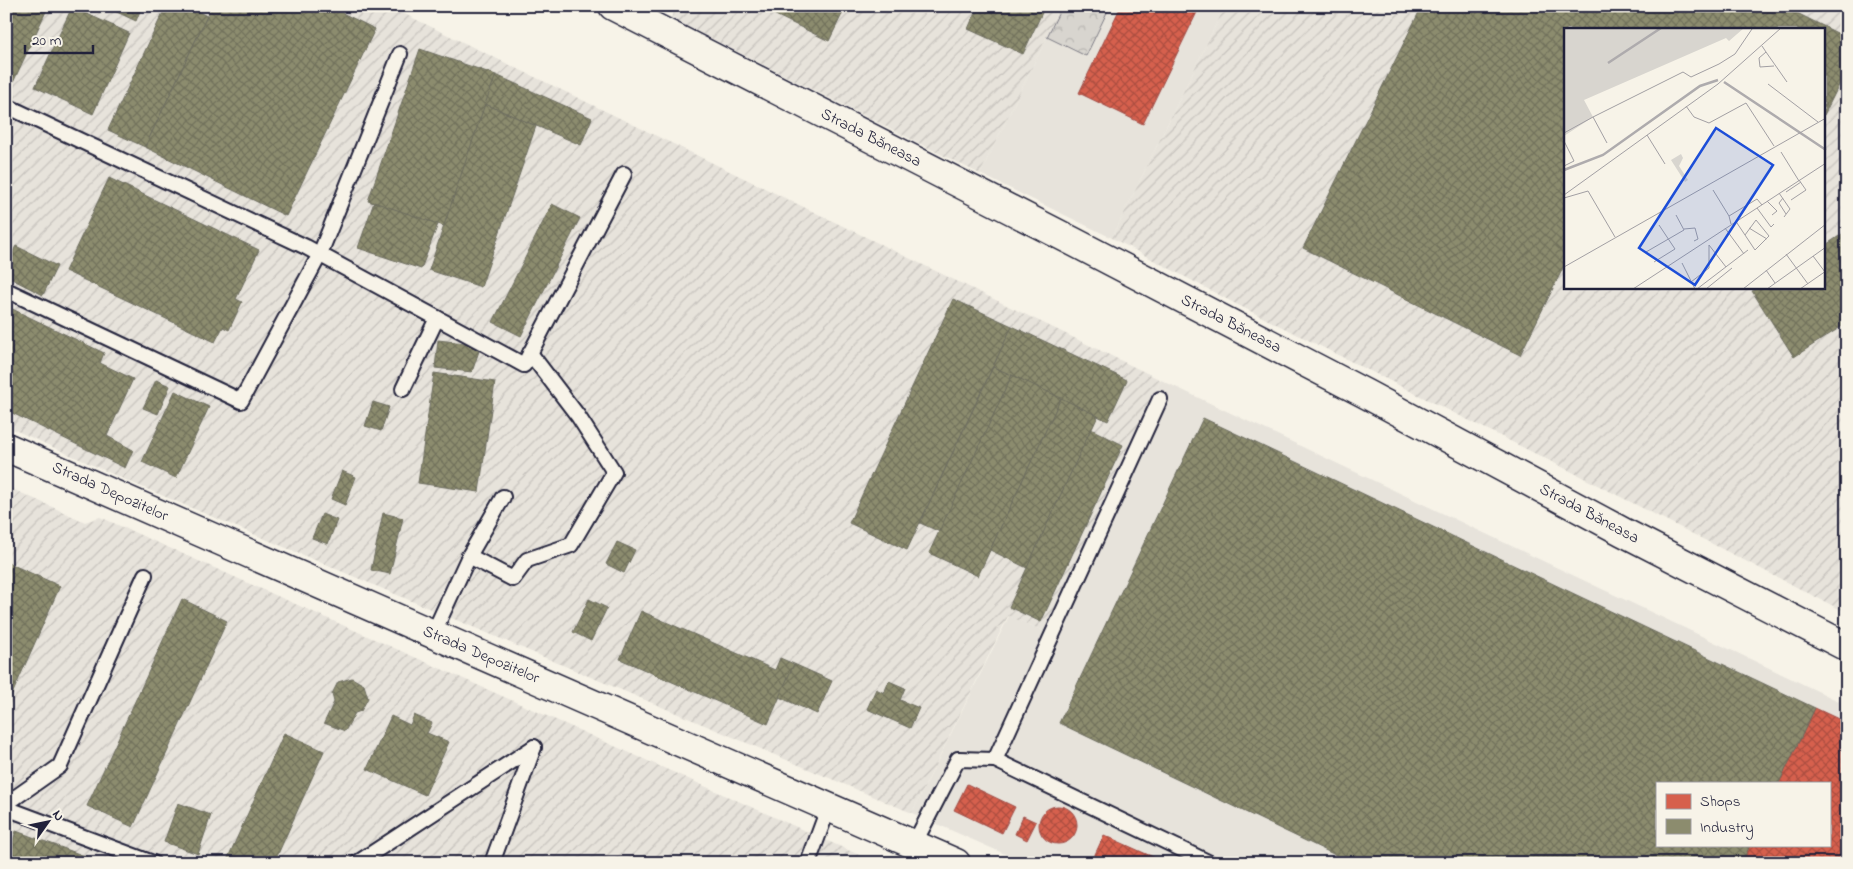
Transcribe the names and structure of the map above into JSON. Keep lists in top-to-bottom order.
{
  "streets": {
    "street": ["Strada Băneasa", "Strada Depozitelor"]
  },
  "legend": ["Shops", "Industry"],
  "scale_bar": "20 m",
  "north": "top right"
}
